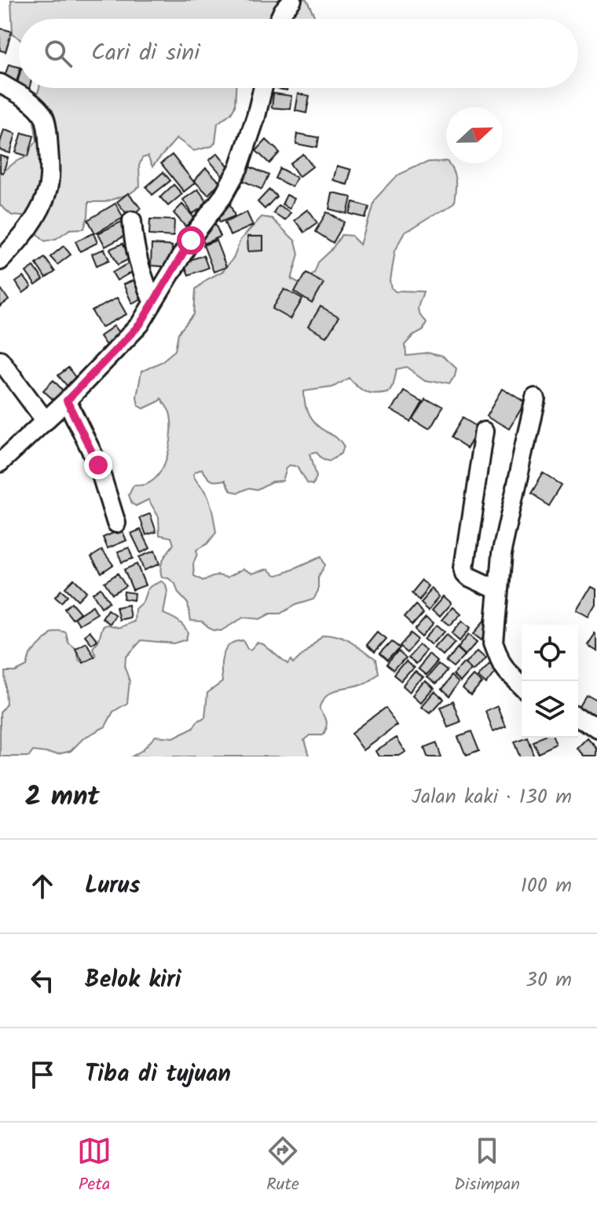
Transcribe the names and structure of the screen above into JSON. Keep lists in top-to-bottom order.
{
  "north": "right",
  "page": {
    "search": "Cari di sini",
    "heading": ["2 mnt", "Jalan kaki · 130 m"],
    "list": [
      ["Lurus", "100 m"],
      ["Belok kiri", "30 m"],
      "Tiba di tujuan"
    ],
    "nav": ["Peta", "Rute", "Disimpan"]
  }
}
